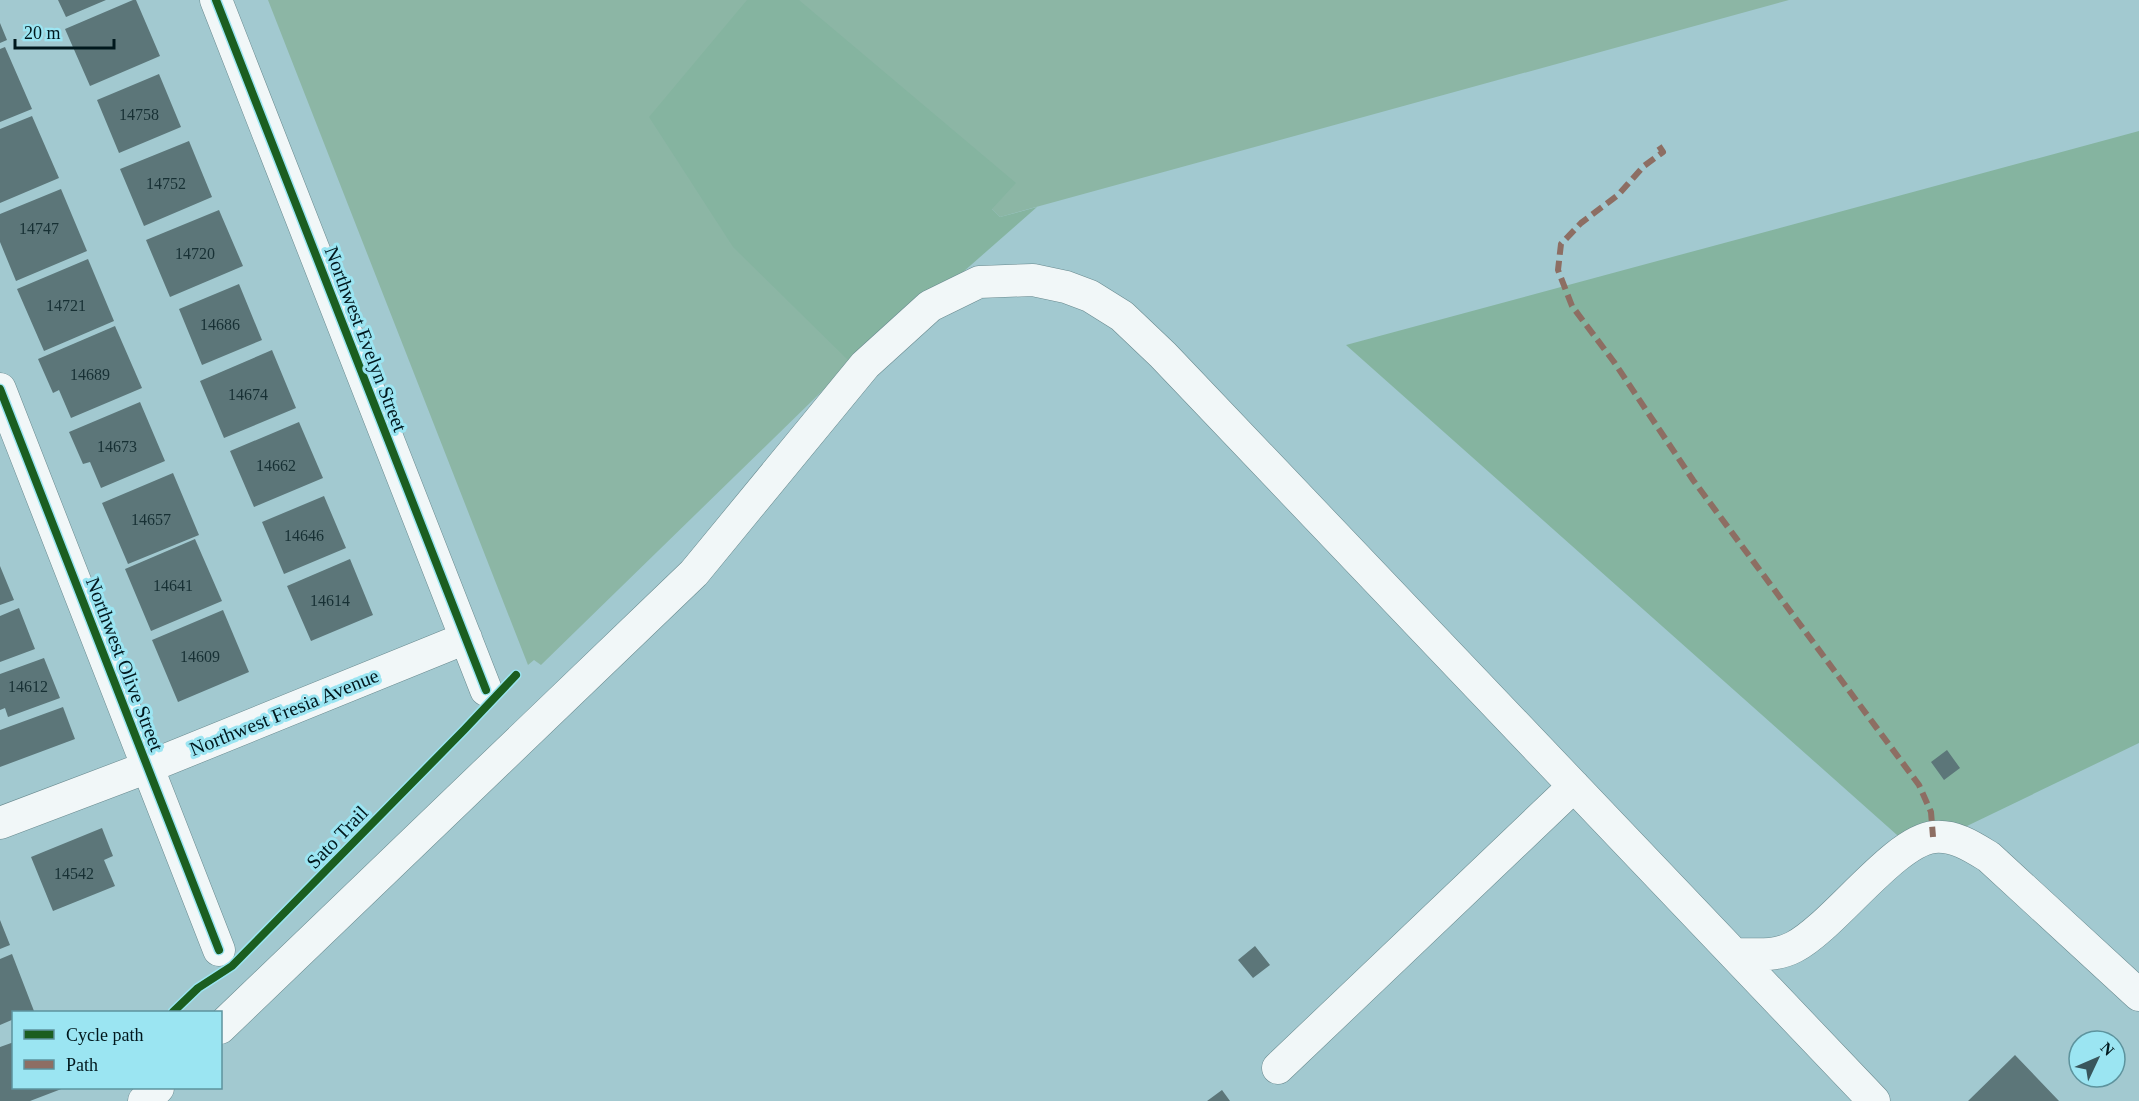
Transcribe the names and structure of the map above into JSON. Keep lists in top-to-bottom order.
{
  "streets": {
    "street": ["Northwest Evelyn Street", "Northwest Olive Street", "Northwest Fresia Avenue"],
    "cycle path": ["Sato Trail"]
  },
  "crossings": [
    ["Northwest Evelyn Street", "Northwest Fresia Avenue"],
    ["Northwest Olive Street", "Northwest Fresia Avenue"]
  ],
  "house_numbers": [
    "14758",
    "14752",
    "14747",
    "14720",
    "14721",
    "14686",
    "14689",
    "14674",
    "14673",
    "14662",
    "14657",
    "14646",
    "14641",
    "14614",
    "14609",
    "14612",
    "14542"
  ],
  "legend": ["Cycle path", "Path"],
  "scale_bar": "20 m",
  "north": "top right"
}
